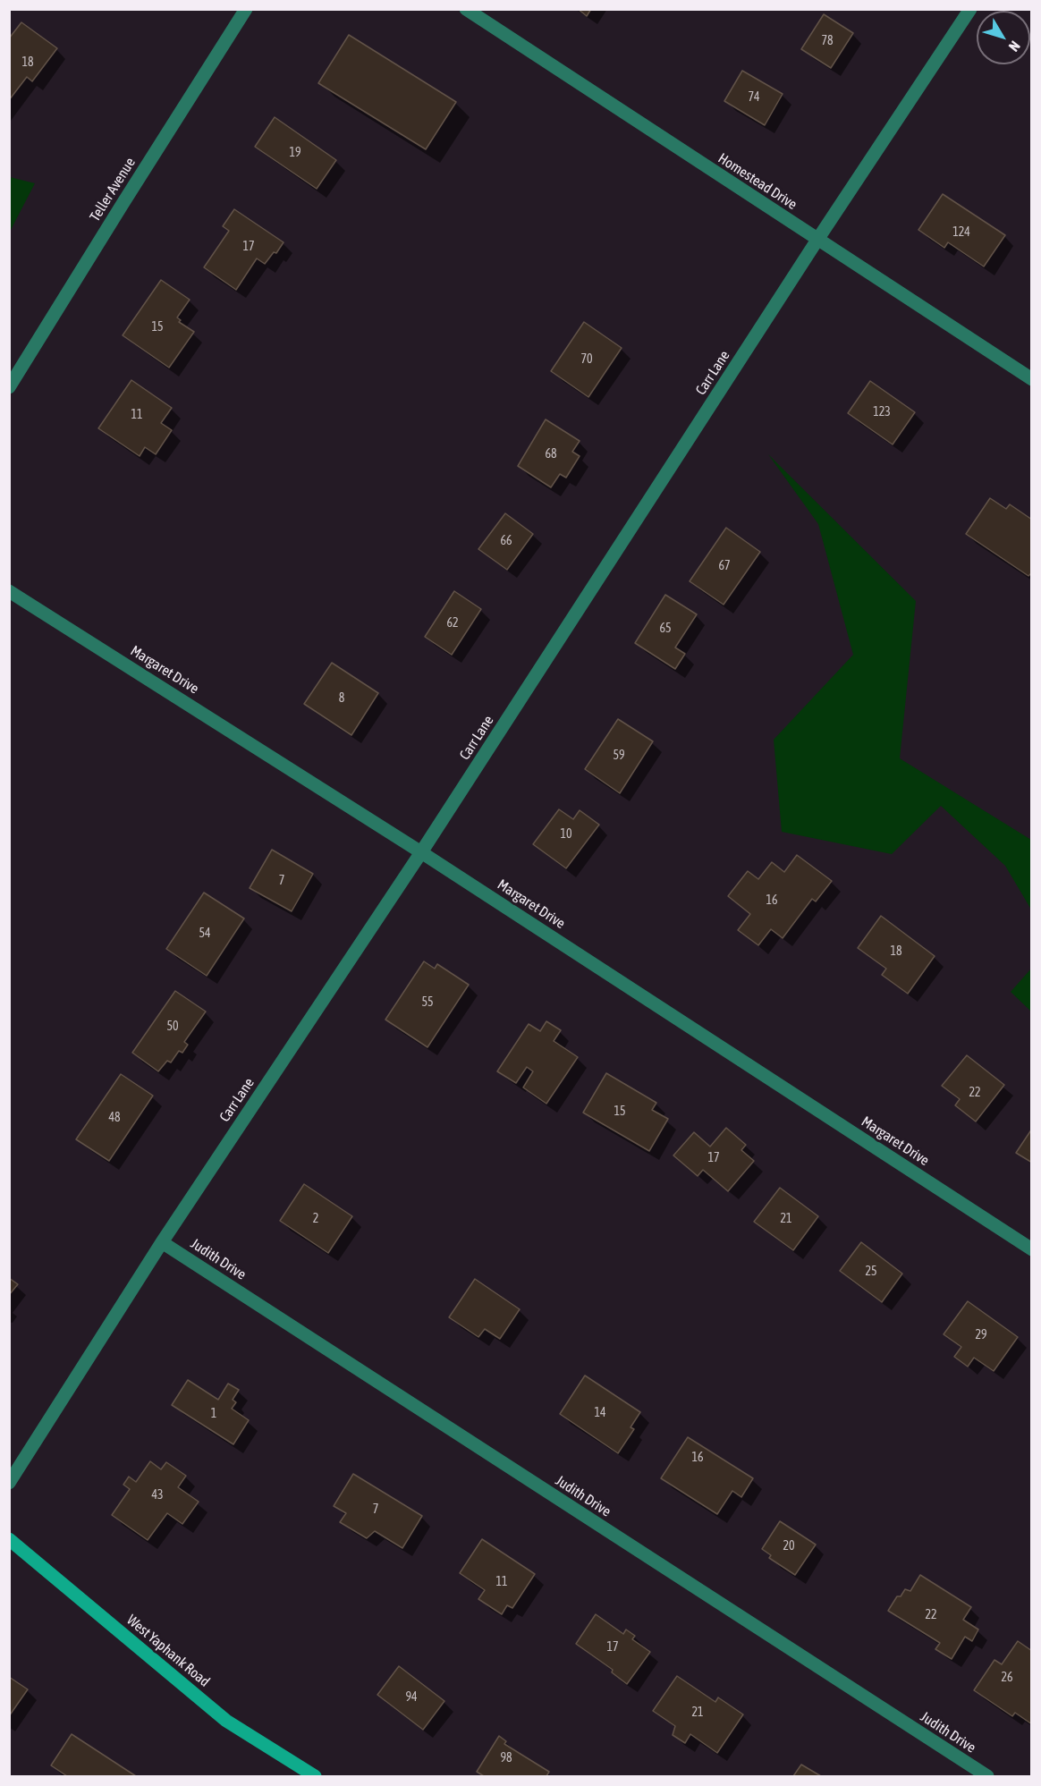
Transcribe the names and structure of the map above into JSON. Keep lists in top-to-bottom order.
{
  "streets": {
    "street": [
      "Homestead Drive",
      "Teller Avenue",
      "Carr Lane",
      "Margaret Drive",
      "Judith Drive",
      "West Yaphank Road"
    ]
  },
  "crossings": [
    ["Homestead Drive", "Carr Lane"],
    ["Carr Lane", "Margaret Drive"],
    ["Carr Lane", "Judith Drive"]
  ],
  "house_numbers": [
    "78",
    "18",
    "74",
    "19",
    "124",
    "17",
    "15",
    "70",
    "123",
    "11",
    "68",
    "66",
    "67",
    "62",
    "65",
    "8",
    "59",
    "10",
    "7",
    "16",
    "54",
    "18",
    "55",
    "50",
    "22",
    "15",
    "48",
    "17",
    "2",
    "21",
    "25",
    "29",
    "14",
    "1",
    "16",
    "43",
    "7",
    "20",
    "11",
    "22",
    "17",
    "26",
    "94",
    "21",
    "98"
  ],
  "north": "bottom right"
}
